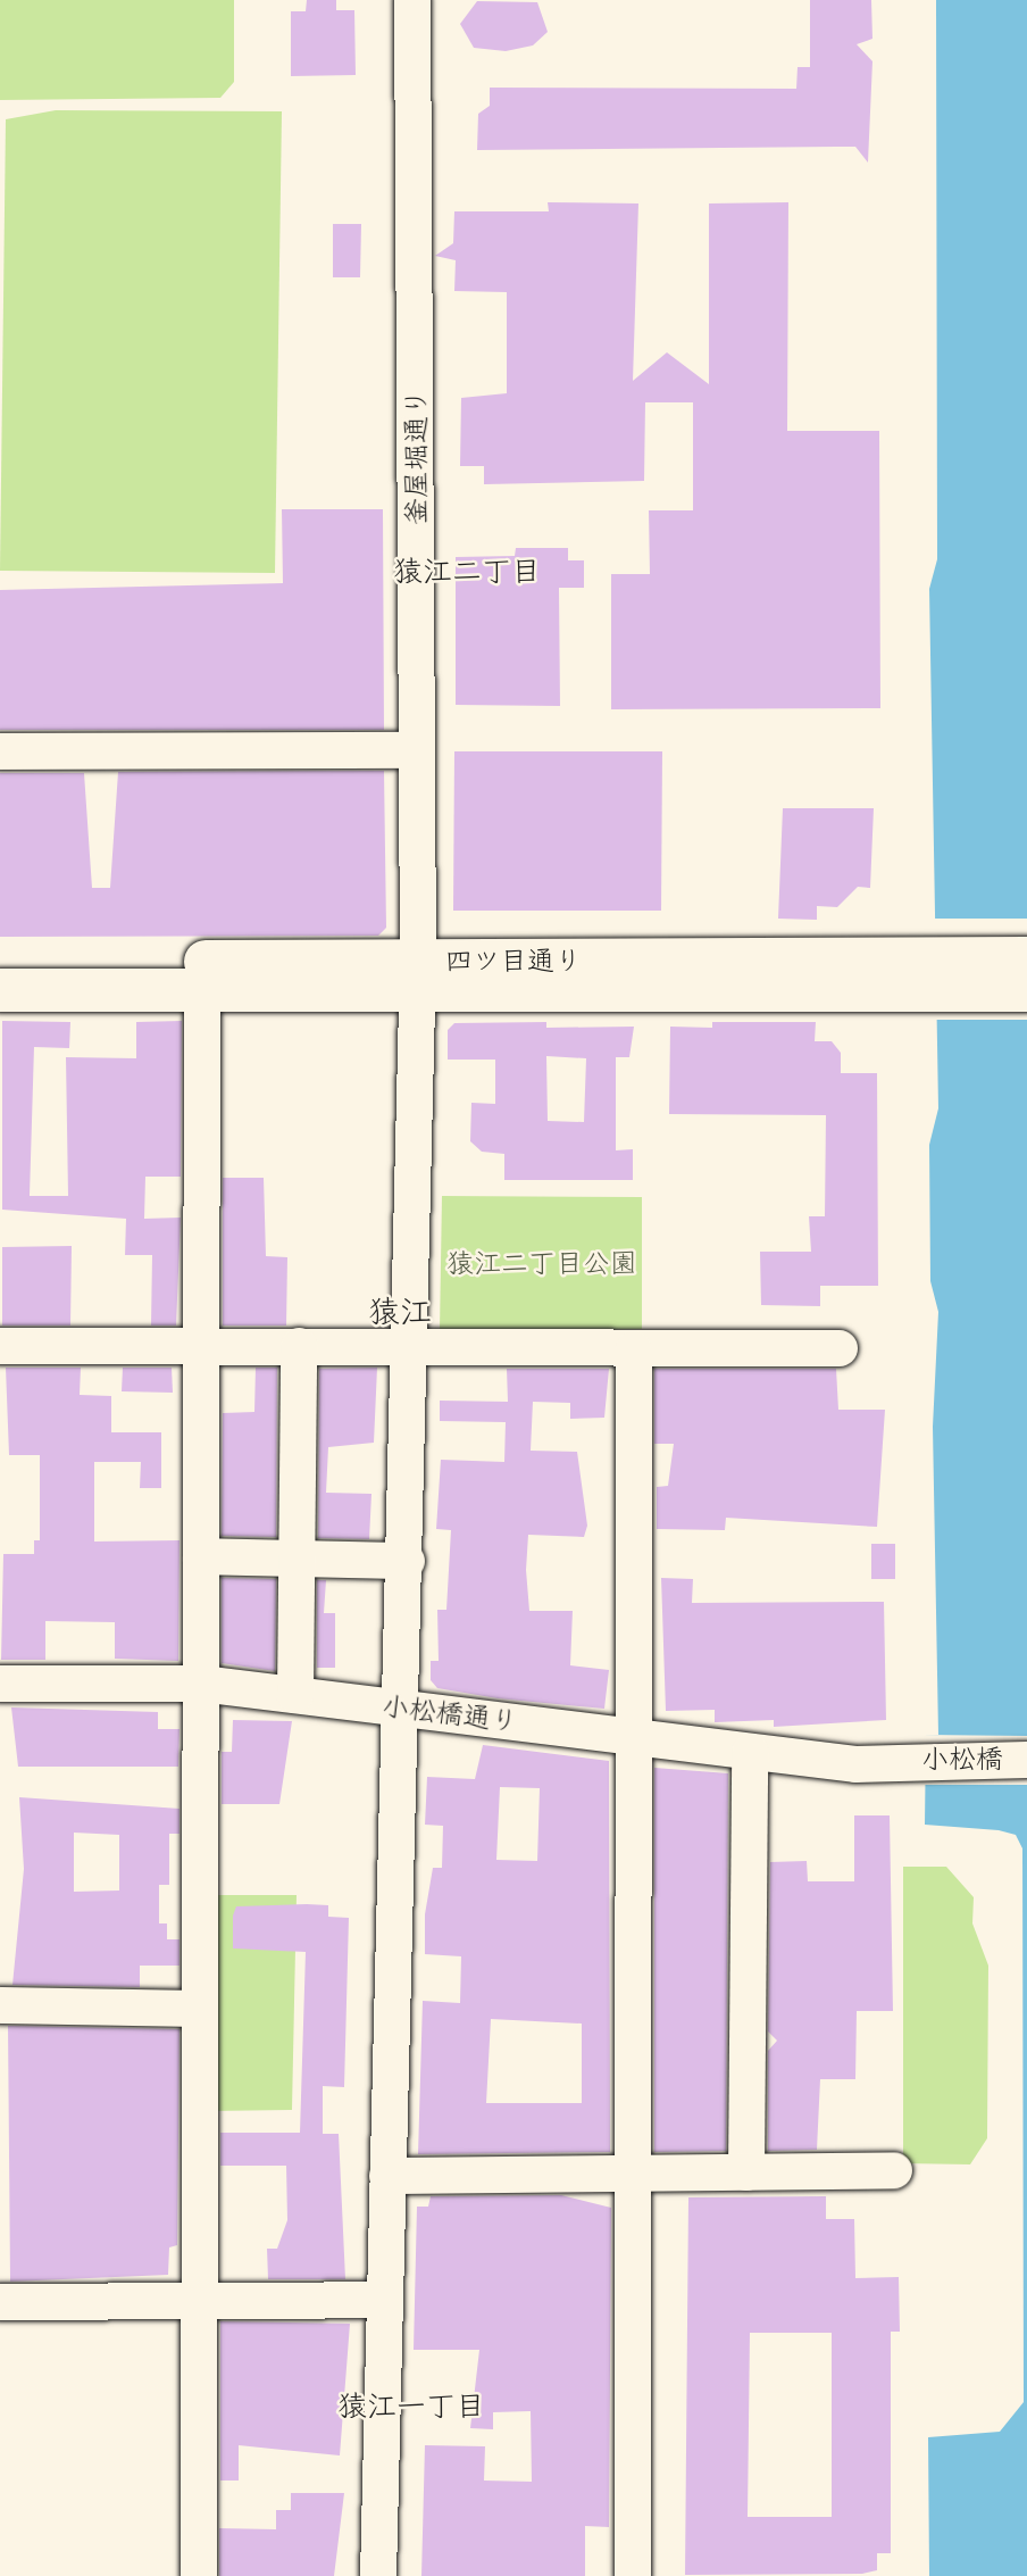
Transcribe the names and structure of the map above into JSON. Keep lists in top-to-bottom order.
{
  "streets": {
    "main road": ["四ツ目通り"],
    "street": ["釜屋堀通り", "小松橋通り", "小松橋"]
  },
  "crossings": [
    ["釜屋堀通り", "四ツ目通り"],
    ["釜屋堀通り", "小松橋通り"],
    ["小松橋通り", "小松橋"]
  ],
  "districts": ["猿江二丁目", "猿江", "猿江一丁目"],
  "parks": ["猿江二丁目公園"]
}
